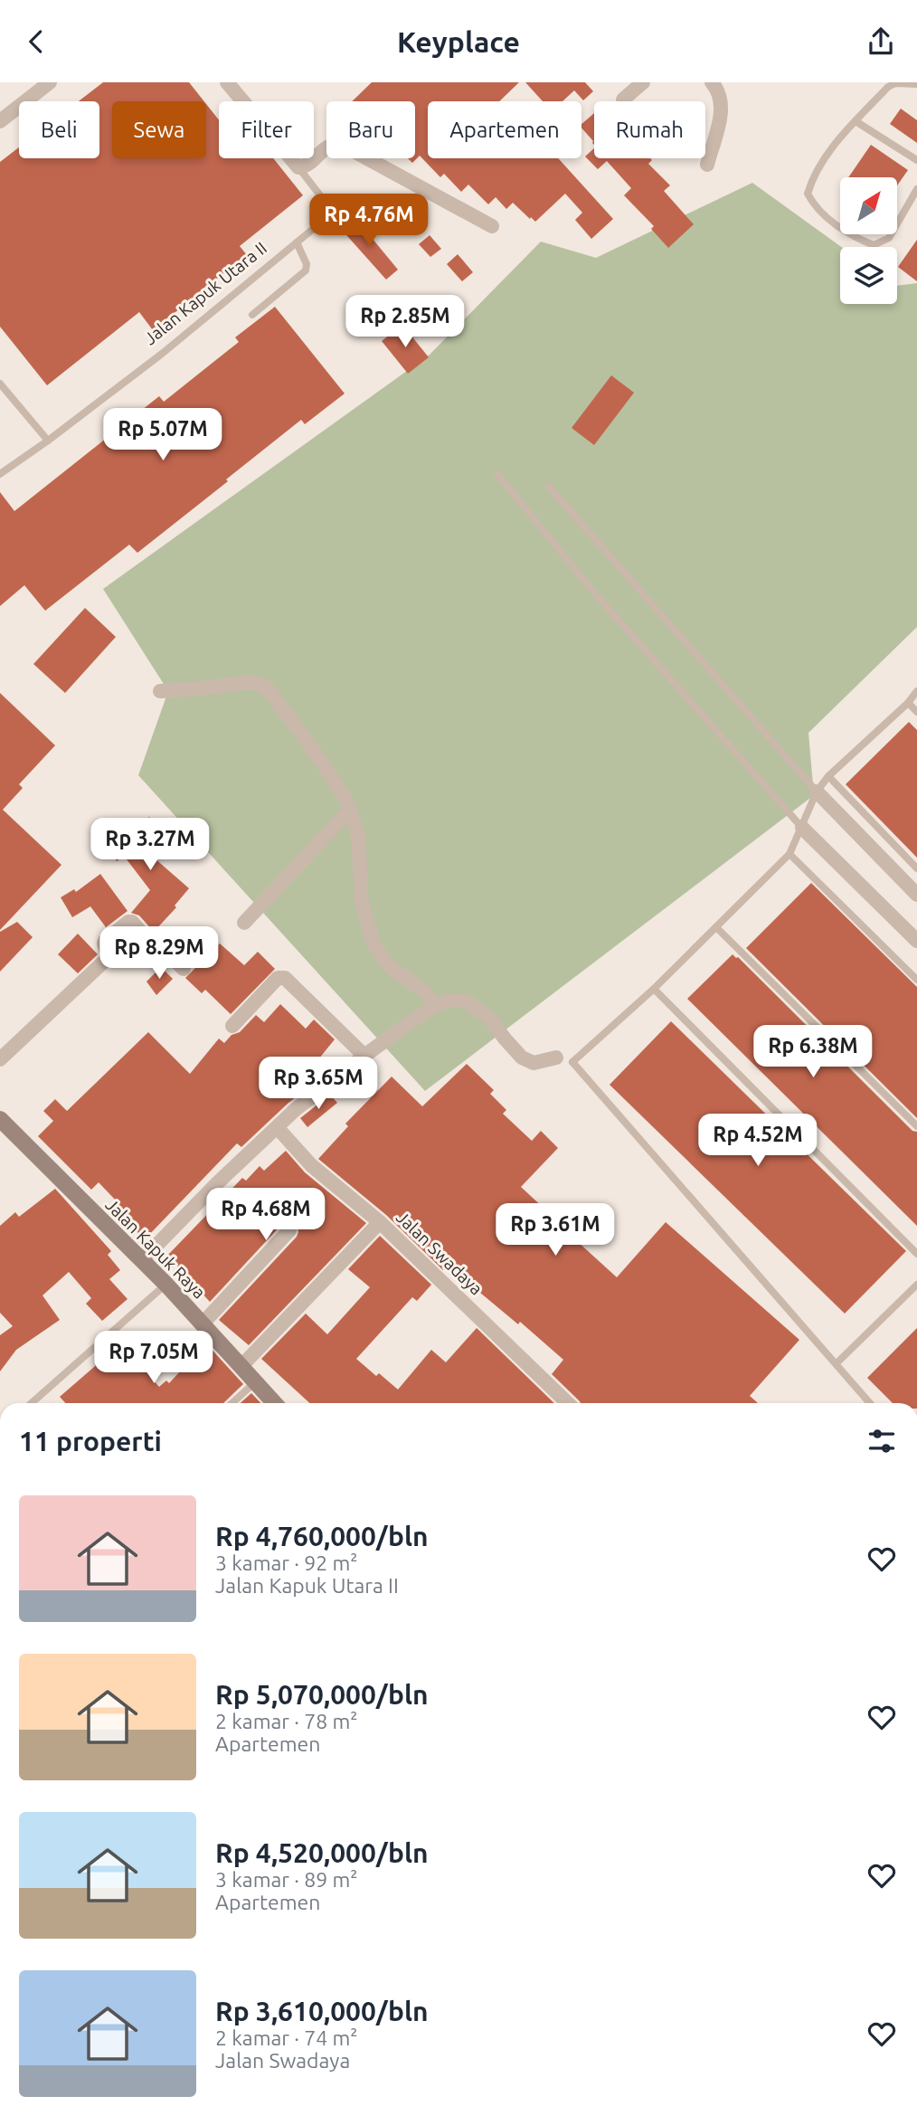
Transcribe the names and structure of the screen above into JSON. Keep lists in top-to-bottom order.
{
  "streets": {
    "main road": ["Jalan Kapuk Raya"],
    "street": ["Jalan Kapuk Utara II", "Jalan Swadaya"]
  },
  "north": "top right",
  "page": {
    "header": "Keyplace",
    "chip": [
      "Beli",
      "Sewa",
      "Filter",
      "Baru",
      "Apartemen",
      "Rumah"
    ],
    "price": [
      "Rp 4.76M",
      "Rp 2.85M",
      "Rp 5.07M",
      "Rp 3.27M",
      "Rp 8.29M",
      "Rp 6.38M",
      "Rp 3.65M",
      "Rp 4.52M",
      "Rp 4.68M",
      "Rp 3.61M",
      "Rp 7.05M"
    ],
    "heading": "11 properti",
    "list": [
      {
        "name": "Rp 4,760,000/bln",
        "note": "3 kamar · 92 m² · Jalan Kapuk Utara II"
      },
      {
        "name": "Rp 5,070,000/bln",
        "note": "2 kamar · 78 m² · Apartemen"
      },
      {
        "name": "Rp 4,520,000/bln",
        "note": "3 kamar · 89 m² · Apartemen"
      },
      {
        "name": "Rp 3,610,000/bln",
        "note": "2 kamar · 74 m² · Jalan Swadaya"
      }
    ]
  }
}
